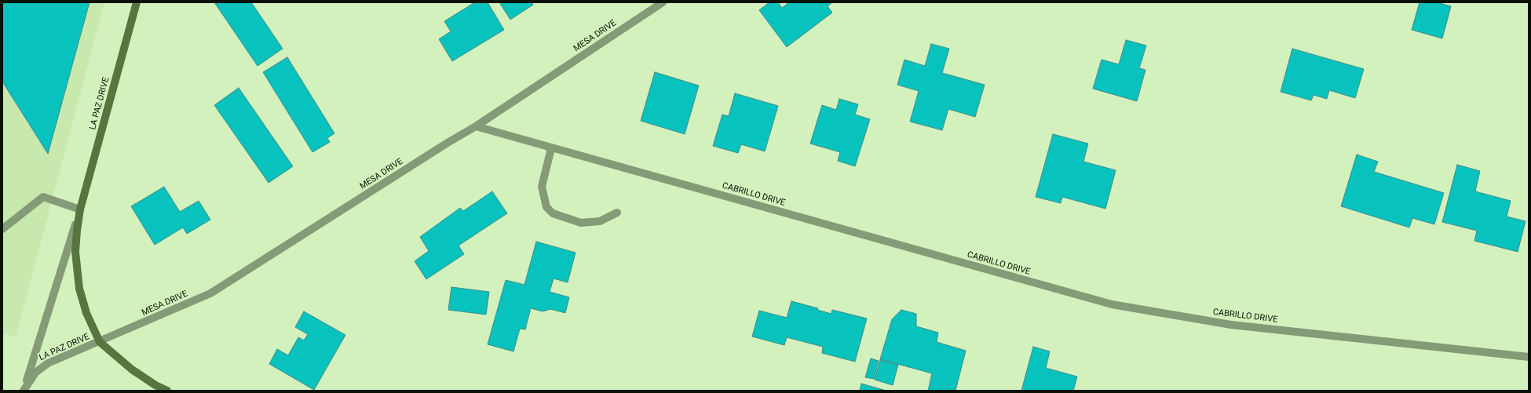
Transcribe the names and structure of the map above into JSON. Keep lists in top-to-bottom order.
{
  "streets": {
    "main road": ["LA PAZ DRIVE"],
    "street": ["MESA DRIVE", "CABRILLO DRIVE"]
  },
  "crossings": [
    ["MESA DRIVE", "LA PAZ DRIVE"],
    ["MESA DRIVE", "CABRILLO DRIVE"]
  ]
}
